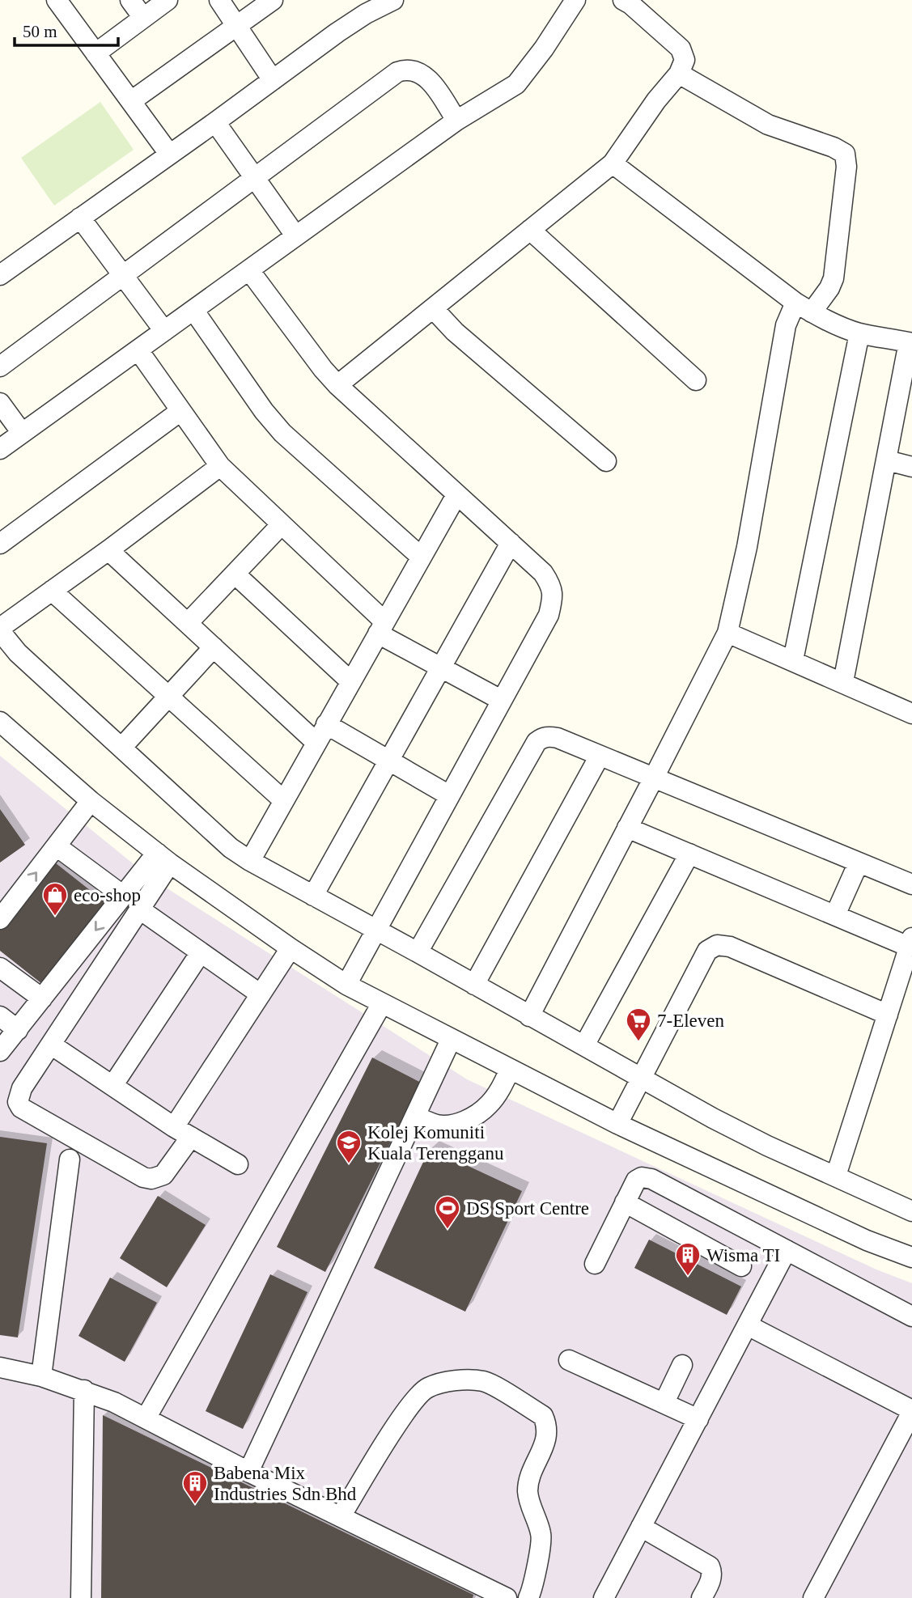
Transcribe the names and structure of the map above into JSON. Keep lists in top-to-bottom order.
{
  "places": {
    "shop": ["eco-shop"],
    "supermarket": ["7-Eleven"],
    "school or university": ["Kolej Komuniti Kuala Terengganu"],
    "sports": ["DS Sport Centre"],
    "building": ["Wisma TI", "Babena Mix Industries Sdn Bhd"]
  },
  "scale_bar": "50 m"
}
